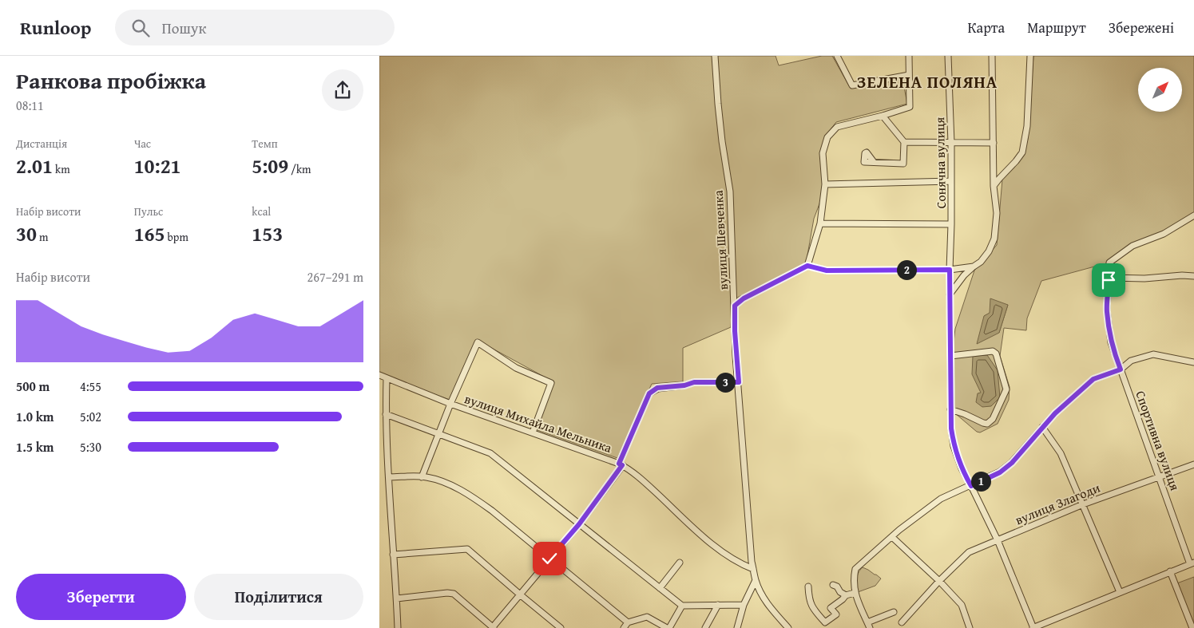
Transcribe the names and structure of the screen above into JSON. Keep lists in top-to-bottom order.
{
  "streets": {
    "street": [
      "Сонячна вулиця",
      "вулиця Шевченка",
      "вулиця Михайла Мельника",
      "Спортивна вулиця",
      "вулиця Злагоди"
    ]
  },
  "crossings": [
    ["Сонячна вулиця", "вулиця Злагоди"],
    ["вулиця Шевченка", "вулиця Михайла Мельника"],
    ["Спортивна вулиця", "вулиця Злагоди"]
  ],
  "districts": ["ЗЕЛЕНА ПОЛЯНА"],
  "north": "top right",
  "page": {
    "header": "Runloop",
    "search": "Пошук",
    "nav": ["Карта", "Маршрут", "Збережені"],
    "heading": ["Ранкова пробіжка", "08:11"],
    "stats": [
      ["Дистанція", "2.01 km"],
      ["Час", "10:21"],
      ["Темп", "5:09 /km"],
      ["Набір висоти", "30 m"],
      ["Пульс", "165 bpm"],
      ["kcal", "153"]
    ],
    "chart": ["Набір висоти", "267–291 m"],
    "pins": ["2", "3", "1"],
    "list": [
      {
        "name": "500 m",
        "note": "4:55"
      },
      {
        "name": "1.0 km",
        "note": "5:02"
      },
      {
        "name": "1.5 km",
        "note": "5:30"
      }
    ],
    "buttons": ["Зберегти", "Поділитися"]
  }
}
